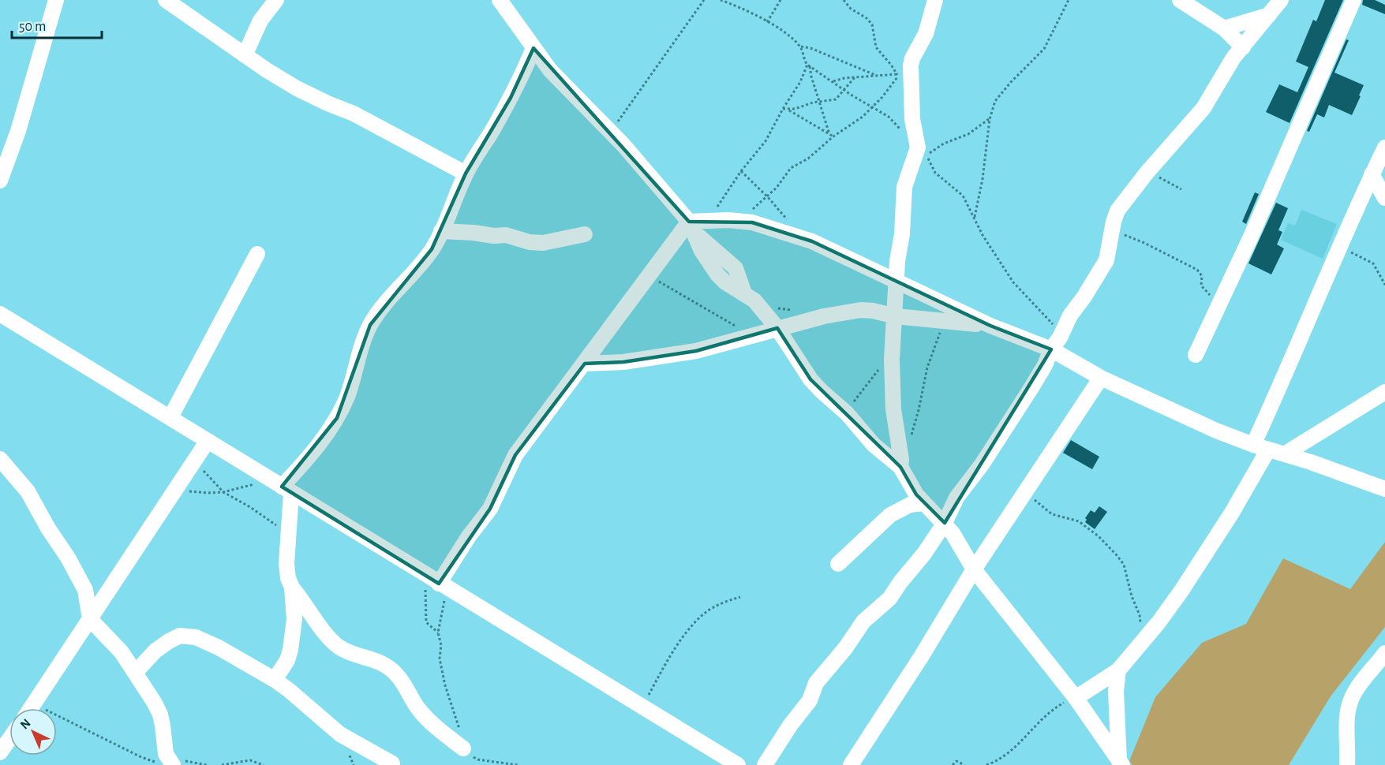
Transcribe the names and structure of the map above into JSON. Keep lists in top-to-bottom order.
{
  "scale_bar": "50 m",
  "north": "top left"
}
